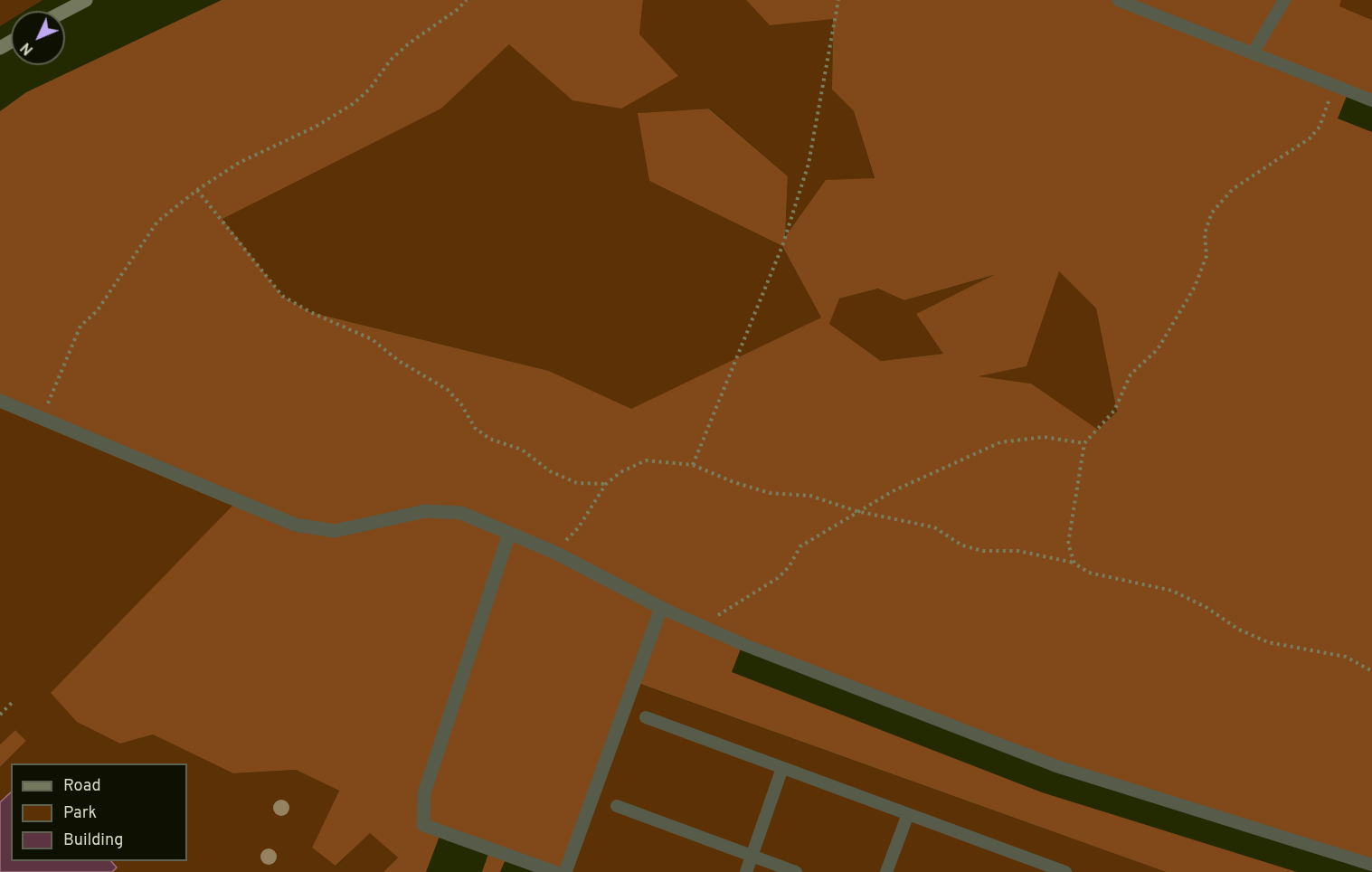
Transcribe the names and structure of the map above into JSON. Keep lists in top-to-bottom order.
{
  "legend": ["Road", "Park", "Building"],
  "north": "bottom left"
}
